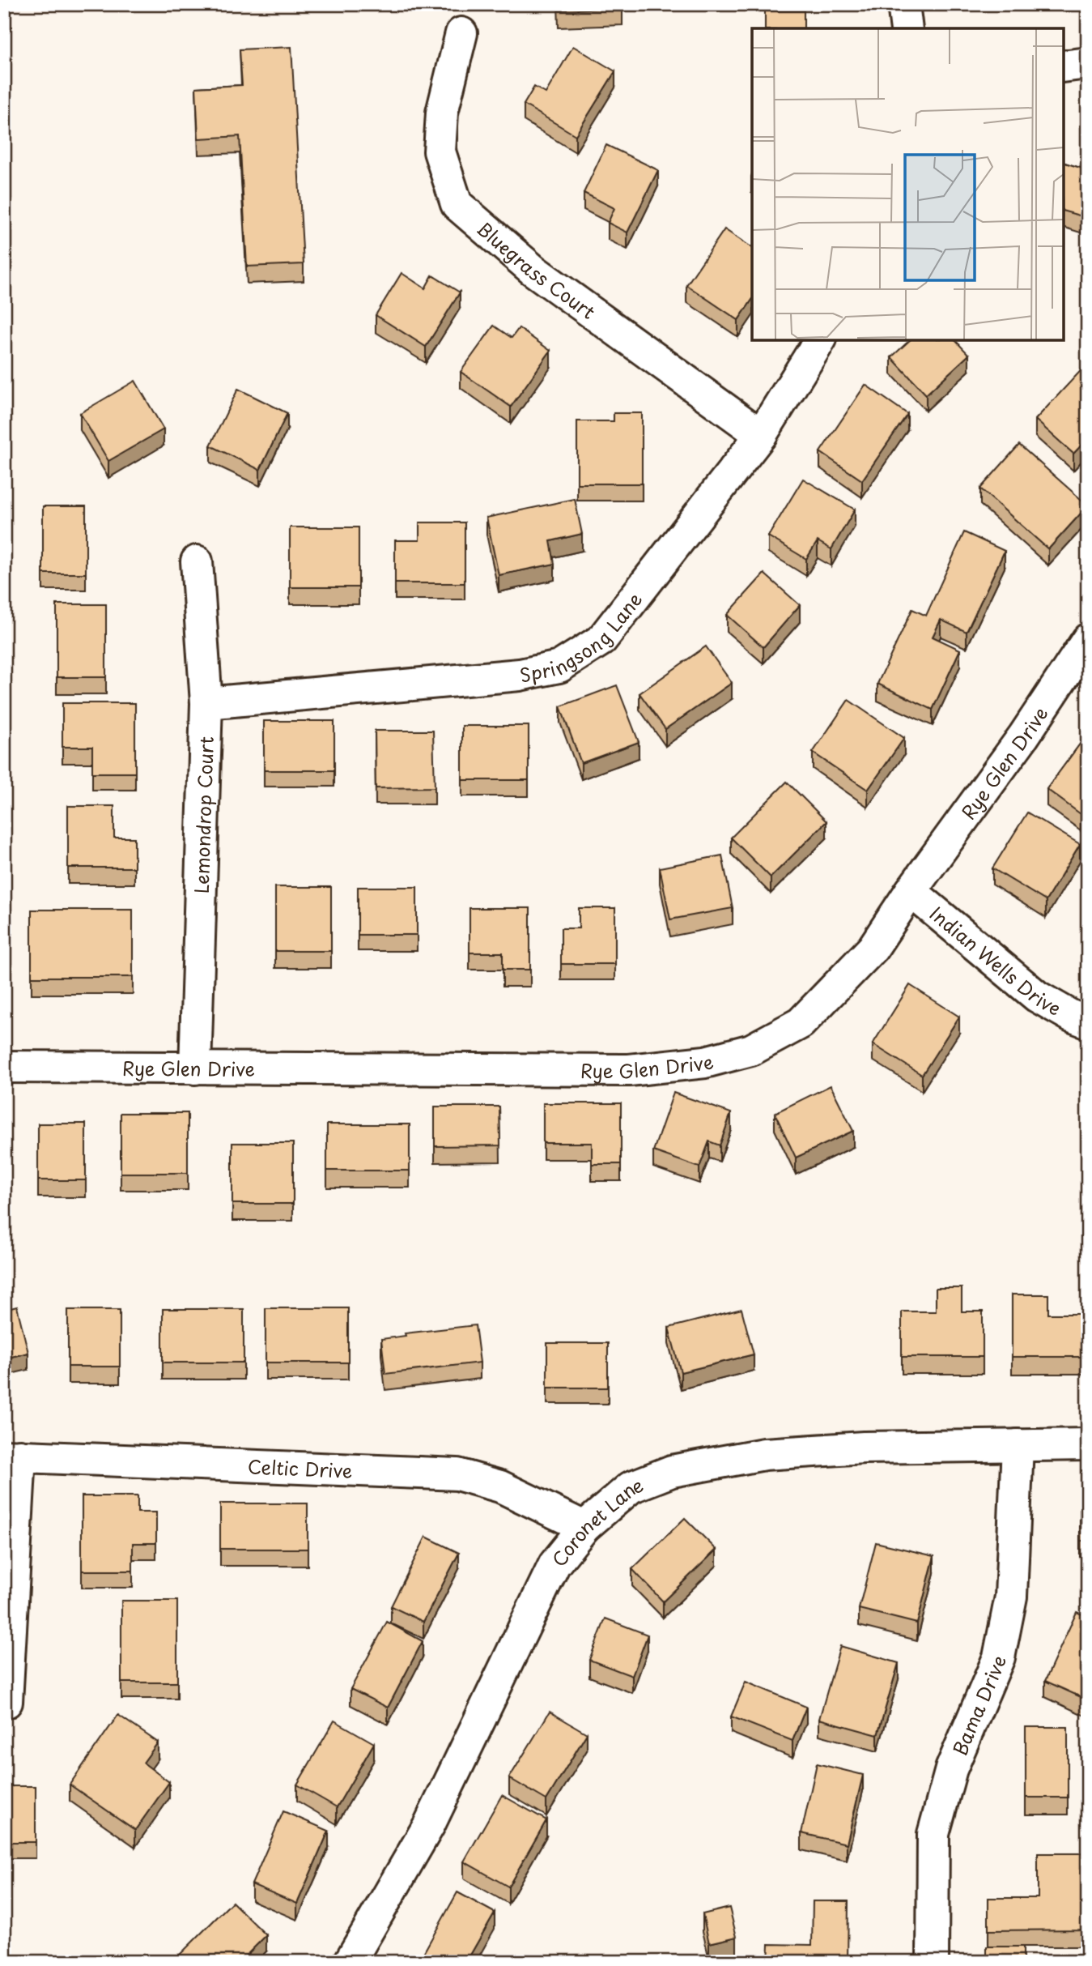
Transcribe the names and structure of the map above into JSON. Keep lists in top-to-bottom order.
{
  "streets": {
    "street": [
      "Bluegrass Court",
      "Springsong Lane",
      "Rye Glen Drive",
      "Lemondrop Court",
      "Indian Wells Drive",
      "Celtic Drive",
      "Coronet Lane",
      "Bama Drive"
    ]
  },
  "crossings": [
    ["Bluegrass Court", "Springsong Lane"],
    ["Springsong Lane", "Lemondrop Court"],
    ["Rye Glen Drive", "Lemondrop Court"],
    ["Rye Glen Drive", "Indian Wells Drive"],
    ["Celtic Drive", "Coronet Lane"],
    ["Coronet Lane", "Bama Drive"]
  ]
}
